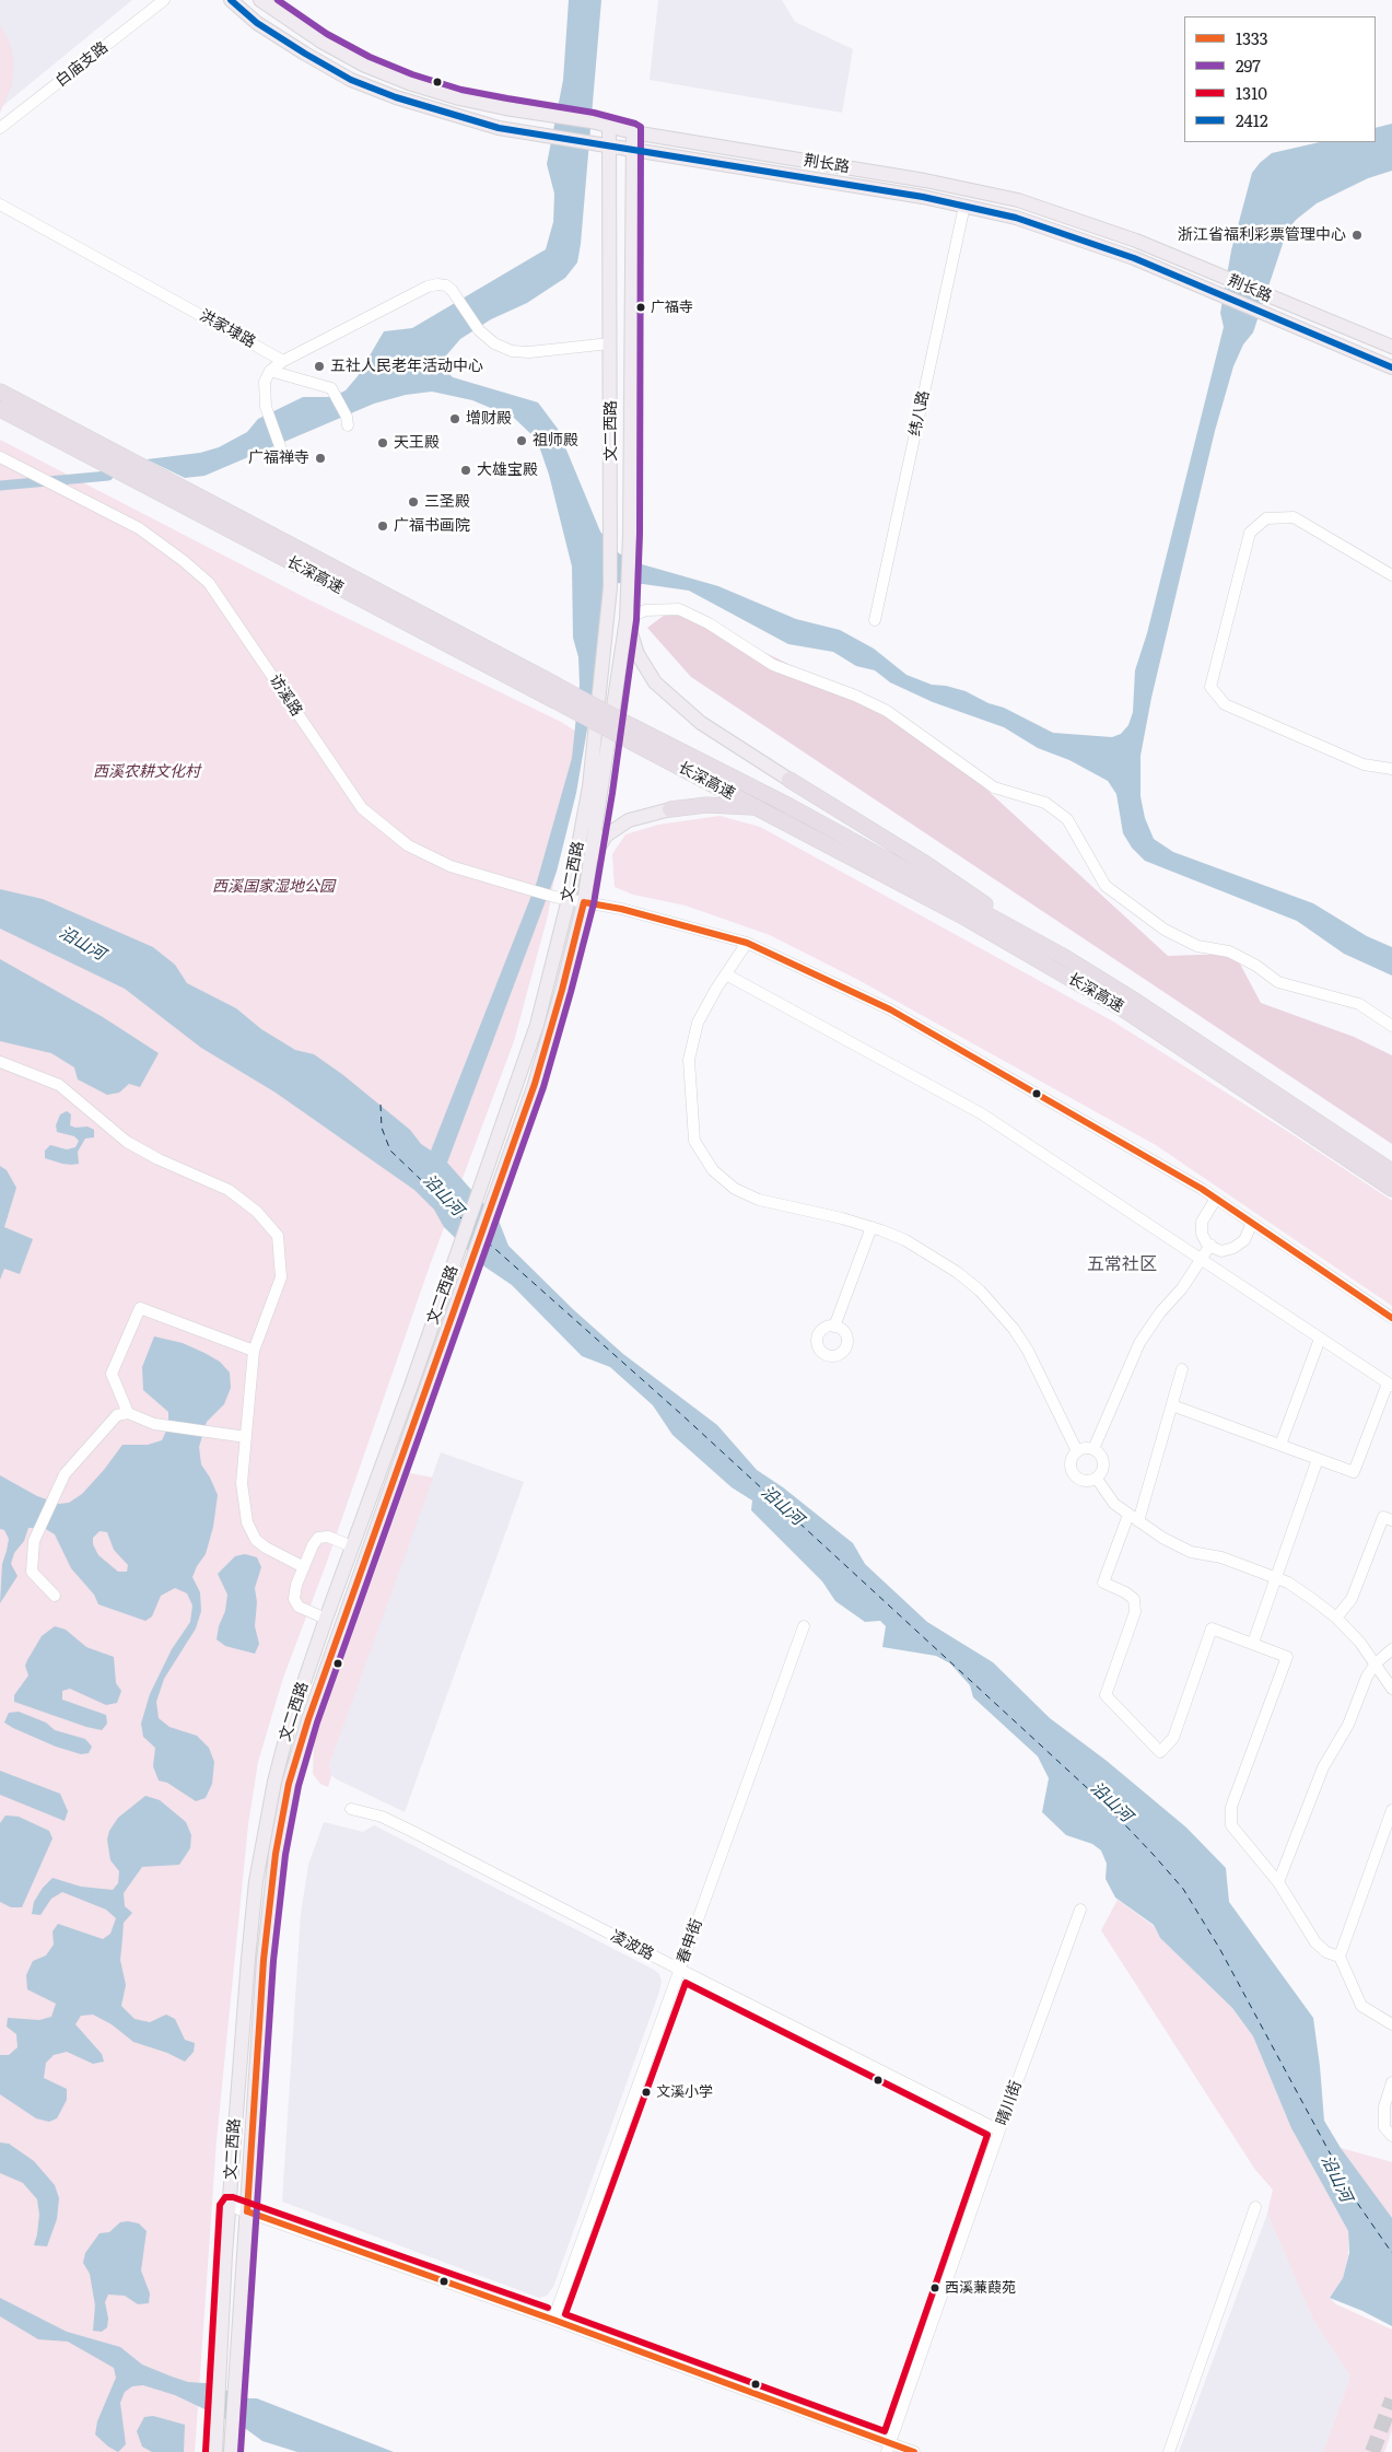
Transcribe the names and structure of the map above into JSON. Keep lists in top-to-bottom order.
{
  "streets": {
    "highway": ["长深高速"],
    "main road": ["荆长路", "文二西路"],
    "street": [
      "白庙支路",
      "洪家埭路",
      "纬八路",
      "访溪路",
      "春申街",
      "凌波路",
      "晴川街"
    ]
  },
  "crossings": [
    ["荆长路", "纬八路"],
    ["荆长路", "文二西路"],
    ["文二西路", "访溪路"],
    ["春申街", "凌波路"],
    ["凌波路", "晴川街"]
  ],
  "districts": ["五常社区"],
  "water": ["沿山河"],
  "parks": ["西溪农耕文化村", "西溪国家湿地公园"],
  "places": [
    "浙江省福利彩票管理中心",
    "广福寺",
    "五社人民老年活动中心",
    "增财殿",
    "祖师殿",
    "天王殿",
    "广福禅寺",
    "大雄宝殿",
    "三圣殿",
    "广福书画院",
    "文溪小学",
    "西溪蒹葭苑"
  ],
  "lines": [
    "transit line 297",
    "transit line 2412",
    "transit line 1333",
    "transit line 1310"
  ],
  "legend": [
    "1333",
    "297",
    "1310",
    "2412"
  ]
}
